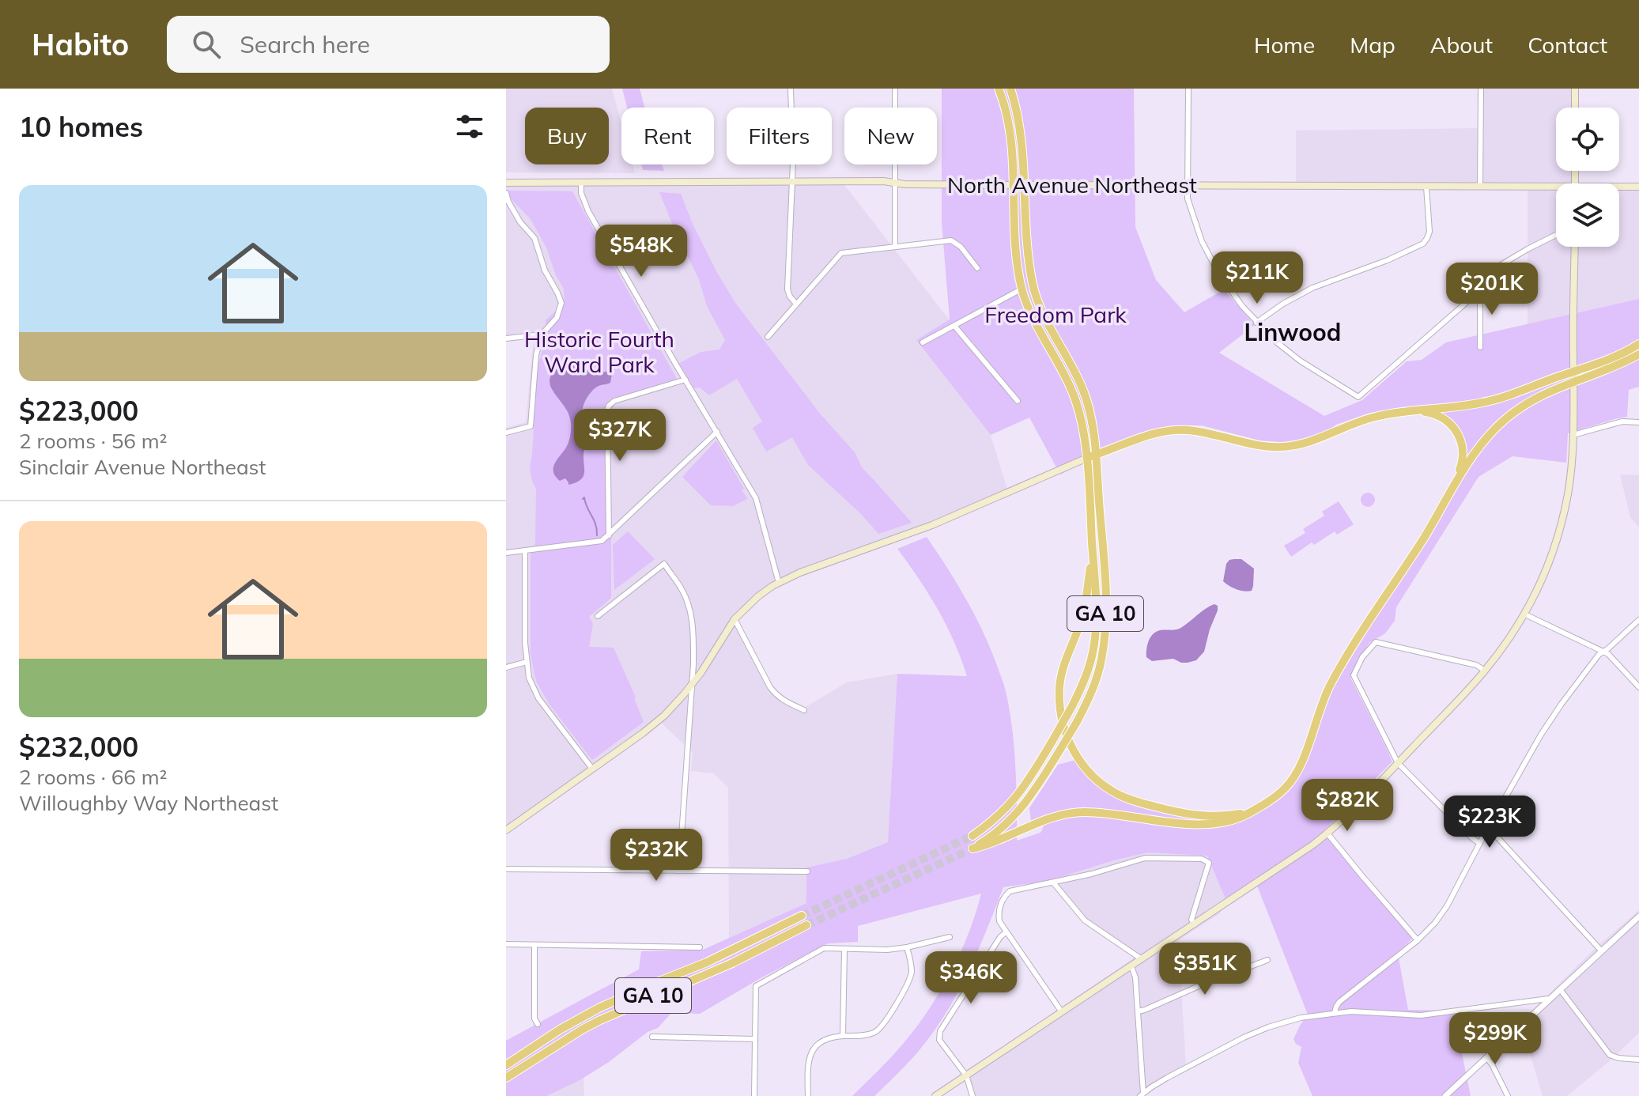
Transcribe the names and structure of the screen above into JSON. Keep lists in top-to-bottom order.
{
  "streets": {
    "highway": ["GA 10"],
    "main road": ["North Avenue Northeast"]
  },
  "crossings": [
    ["North Avenue Northeast", "GA 10"]
  ],
  "districts": ["Linwood"],
  "parks": ["Freedom Park", "Historic Fourth Ward Park"],
  "page": {
    "header": "Habito",
    "search": "Search here",
    "nav": [
      "Home",
      "Map",
      "About",
      "Contact"
    ],
    "heading": "10 homes",
    "chip": [
      "Buy",
      "Rent",
      "Filters",
      "New"
    ],
    "list": [
      {
        "name": "$223,000",
        "note": "2 rooms · 56 m² · Sinclair Avenue Northeast"
      },
      {
        "name": "$232,000",
        "note": "2 rooms · 66 m² · Willoughby Way Northeast"
      }
    ],
    "price": [
      "$548K",
      "$211K",
      "$201K",
      "$327K",
      "$282K",
      "$223K",
      "$232K",
      "$351K",
      "$346K",
      "$299K"
    ]
  }
}
